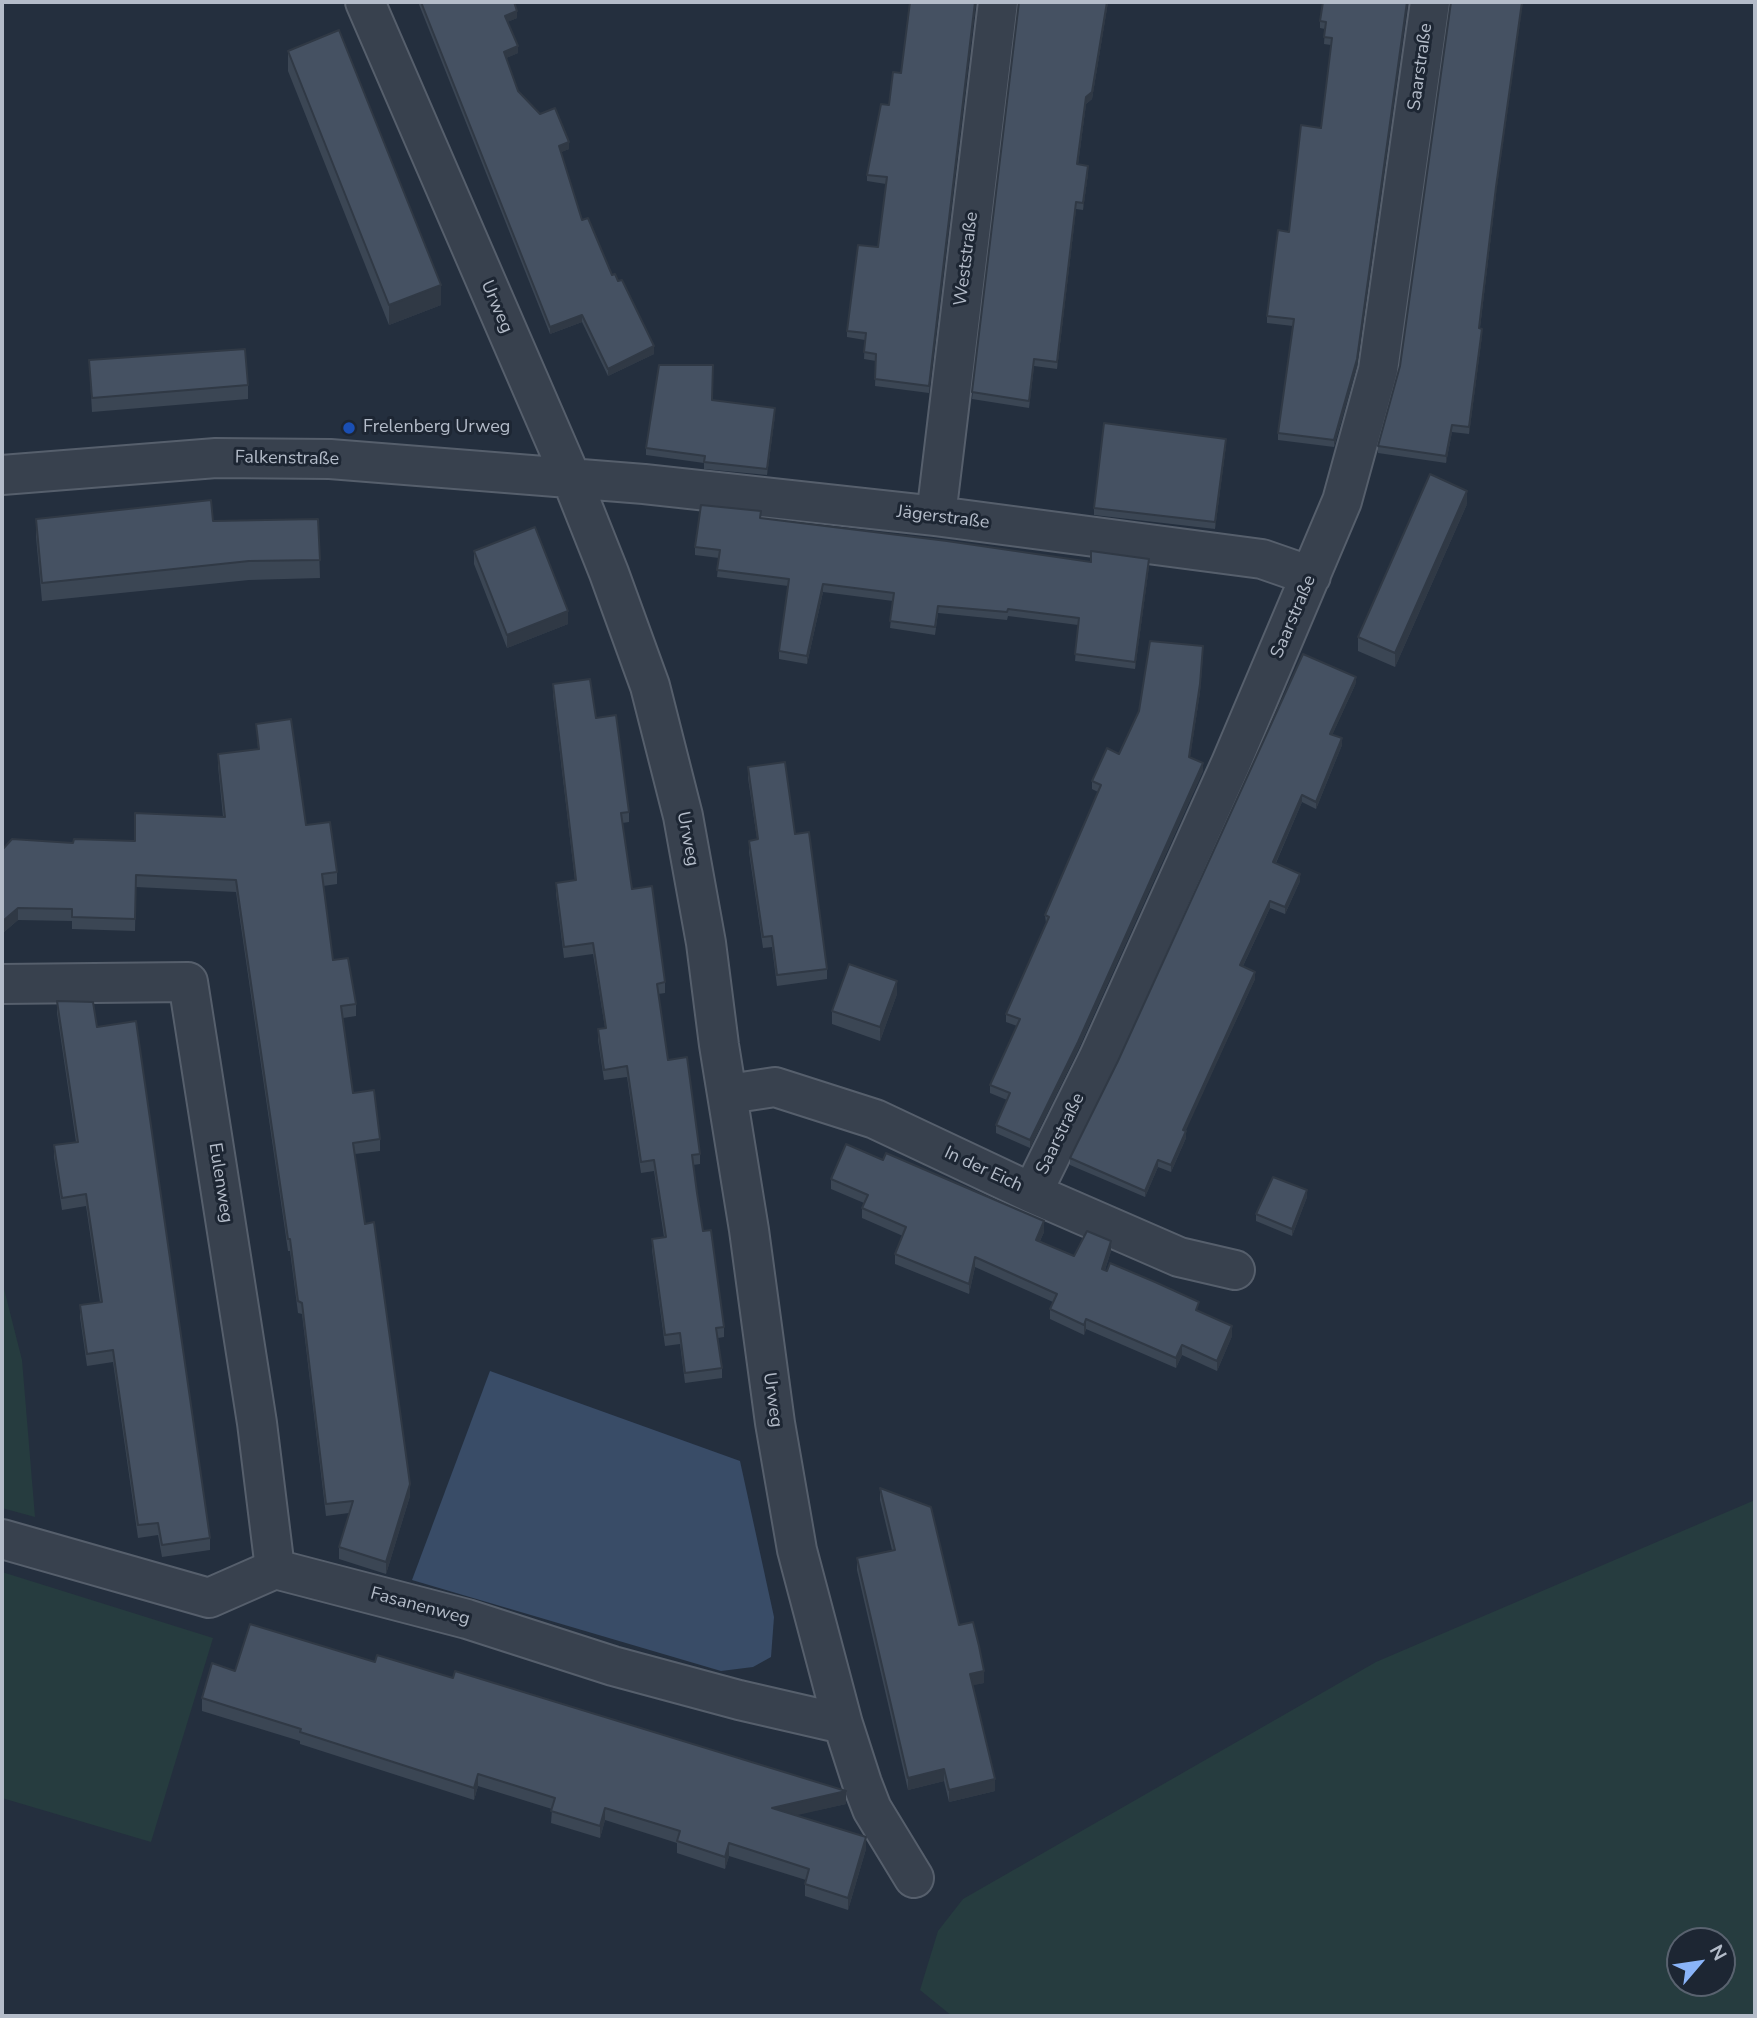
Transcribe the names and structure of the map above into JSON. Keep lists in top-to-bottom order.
{
  "streets": {
    "street": [
      "Saarstraße",
      "Weststraße",
      "Urweg",
      "Falkenstraße",
      "Jägerstraße",
      "In der Eich",
      "Eulenweg",
      "Fasanenweg"
    ]
  },
  "crossings": [
    ["Saarstraße", "Jägerstraße"],
    ["Saarstraße", "In der Eich"],
    ["Weststraße", "Jägerstraße"],
    ["Urweg", "Falkenstraße"],
    ["Urweg", "Jägerstraße"],
    ["Urweg", "In der Eich"],
    ["Urweg", "Fasanenweg"],
    ["Falkenstraße", "Jägerstraße"],
    ["Eulenweg", "Fasanenweg"]
  ],
  "places": ["Frelenberg Urweg"],
  "north": "top right"
}
